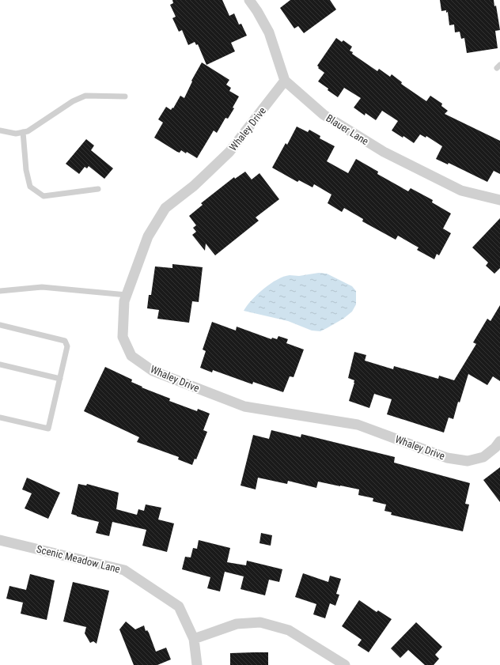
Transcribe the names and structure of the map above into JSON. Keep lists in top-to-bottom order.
{
  "streets": {
    "street": ["Whaley Drive", "Blauer Lane", "Scenic Meadow Lane"]
  },
  "crossings": [
    ["Whaley Drive", "Blauer Lane"]
  ]
}
